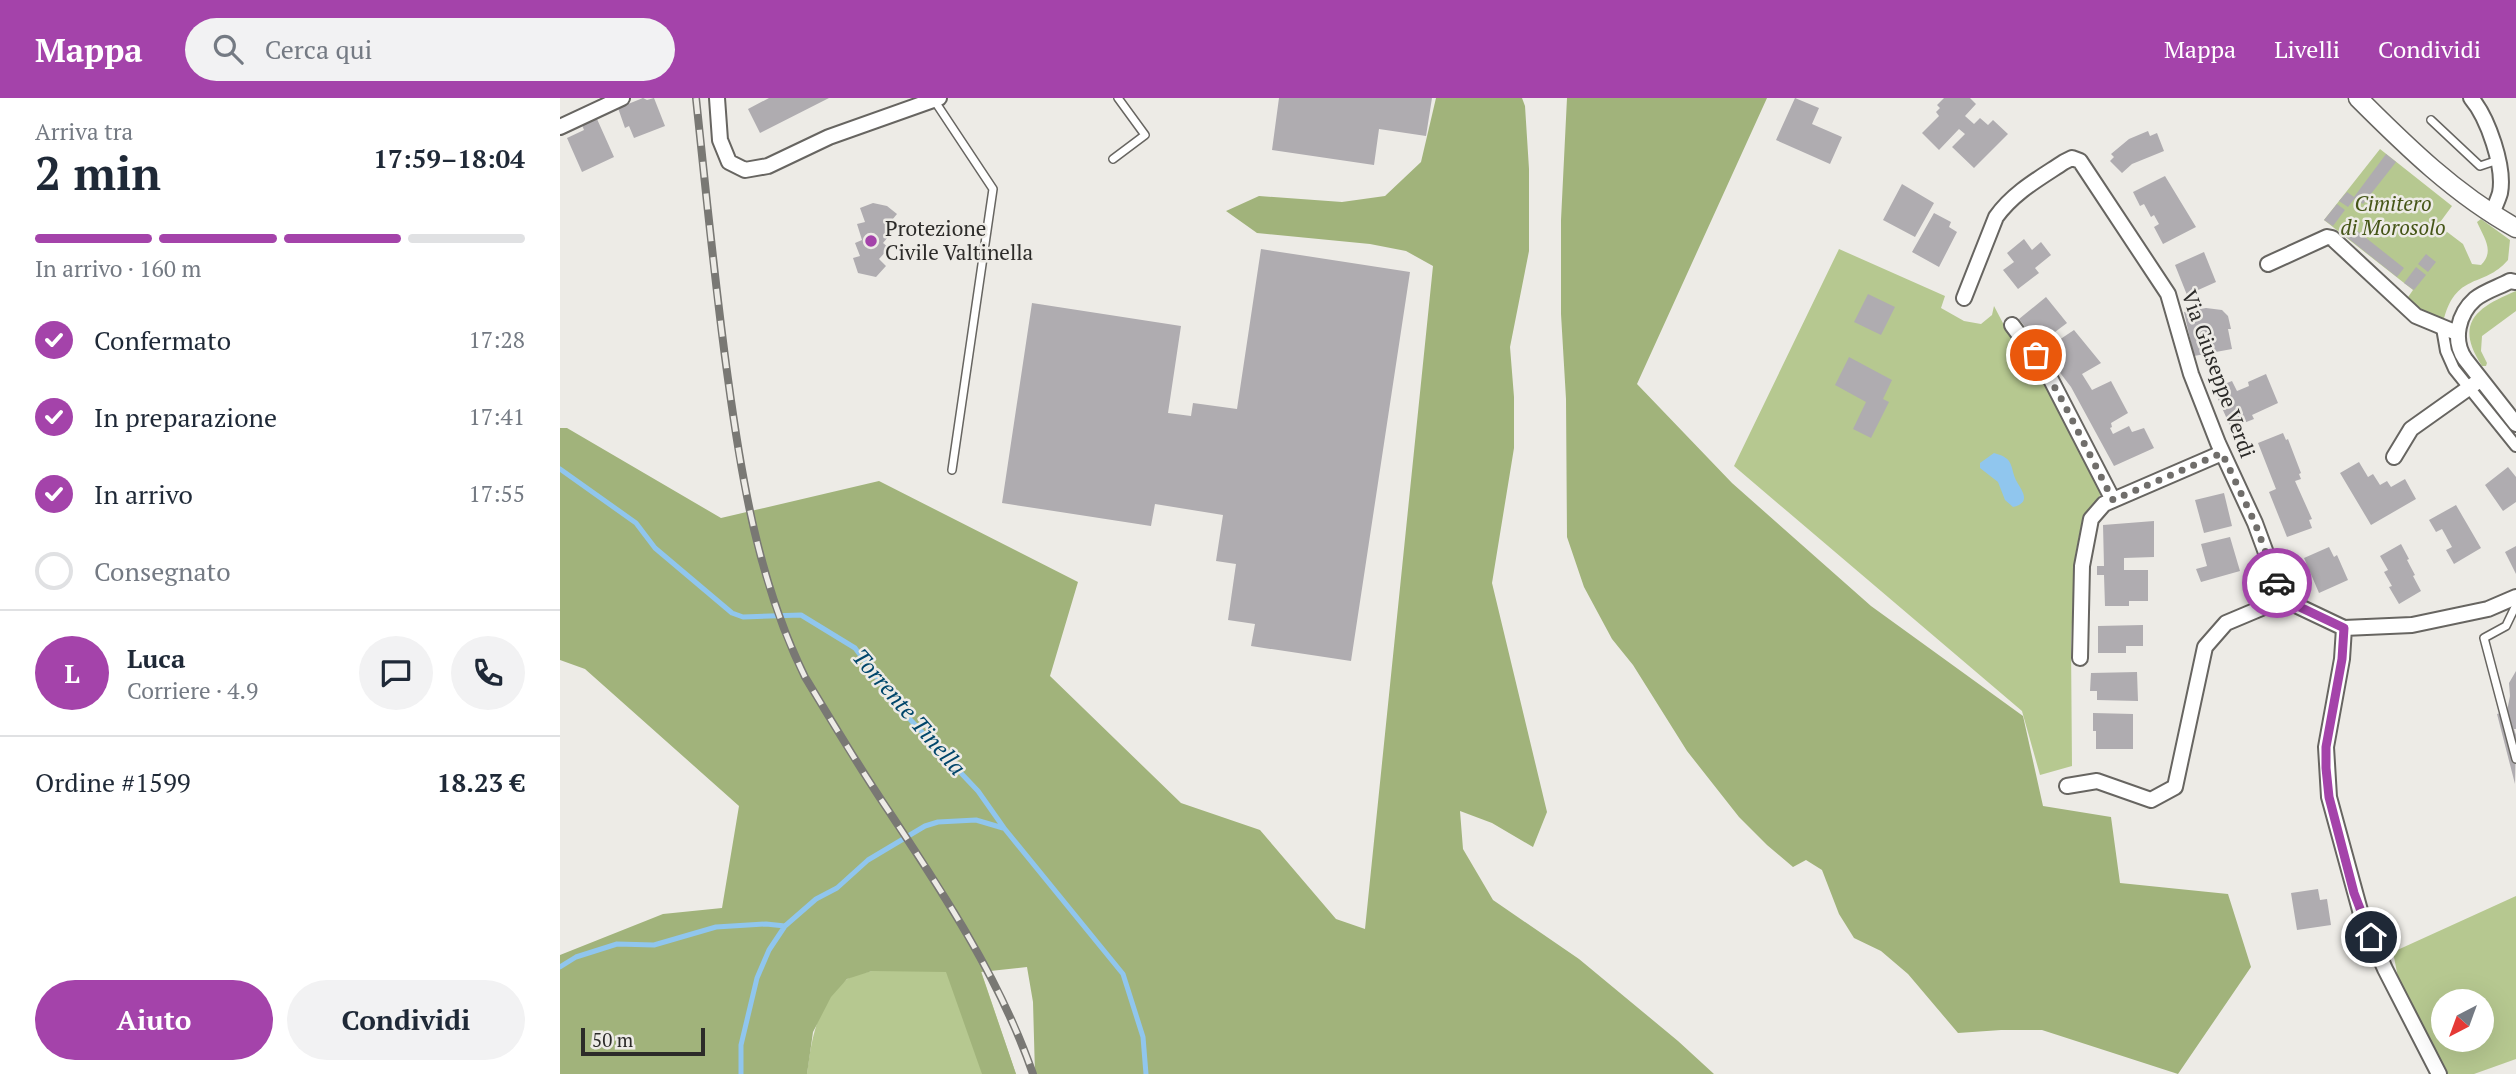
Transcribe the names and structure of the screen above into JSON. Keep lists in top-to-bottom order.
{
  "streets": {
    "street": ["Via Giuseppe Verdi"]
  },
  "water": ["Torrente Tinella"],
  "parks": ["Cimitero di Morosolo"],
  "places": ["Protezione Civile Valtinella"],
  "scale_bar": "50 m",
  "north": "bottom left",
  "page": {
    "header": "Mappa",
    "search": "Cerca qui",
    "nav": ["Mappa", "Livelli", "Condividi"],
    "heading": ["2 min", "Arriva tra", "17:59–18:04"],
    "panel": [
      "Luca",
      "Corriere · 4.9",
      "Ordine #1599",
      "18.23 €"
    ],
    "bar": "In arrivo · 160 m",
    "list": [
      ["Confermato", "17:28"],
      ["In preparazione", "17:41"],
      ["In arrivo", "17:55"],
      "Consegnato"
    ],
    "round": "L",
    "buttons": ["Aiuto", "Condividi"],
    "scale": "50 m"
  }
}
